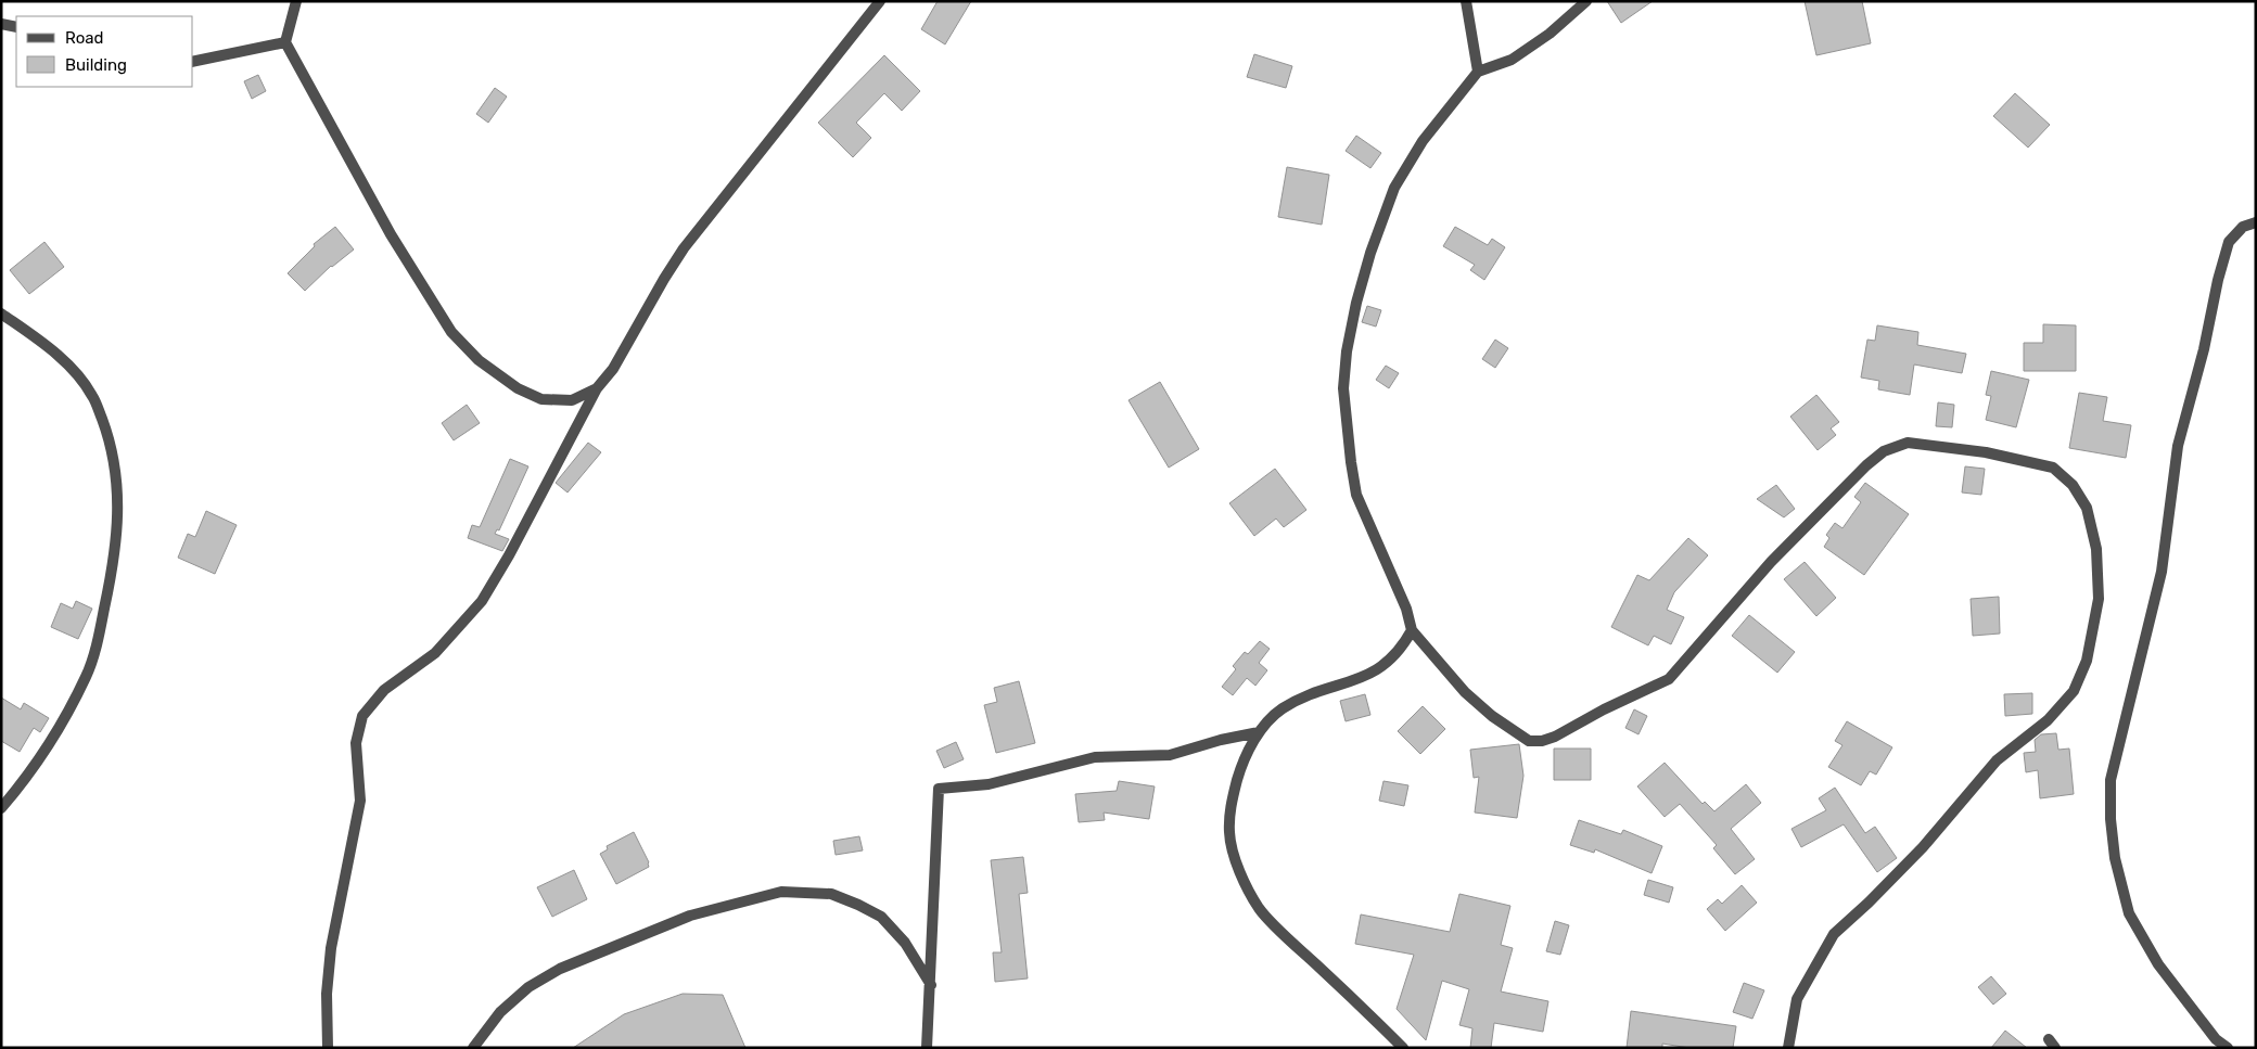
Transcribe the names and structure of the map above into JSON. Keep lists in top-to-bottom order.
{
  "legend": ["Road", "Building"]
}
